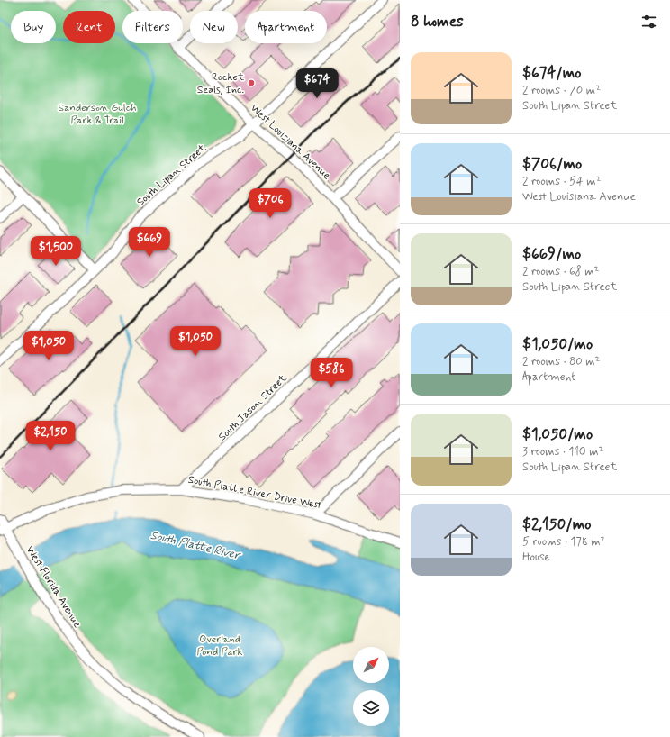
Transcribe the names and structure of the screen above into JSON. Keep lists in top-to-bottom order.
{
  "streets": {
    "street": [
      "West Louisiana Avenue",
      "South Lipan Street",
      "South Jason Street",
      "South Platte River Drive West",
      "West Florida Avenue"
    ]
  },
  "crossings": [
    ["West Louisiana Avenue", "South Lipan Street"],
    ["South Jason Street", "South Platte River Drive West"],
    ["South Platte River Drive West", "West Florida Avenue"]
  ],
  "water": ["South Platte River"],
  "parks": ["Sanderson Gulch Park & Trail", "Overland Pond Park"],
  "places": ["Rocket Seals, Inc."],
  "north": "top right",
  "page": {
    "heading": "8 homes",
    "chip": [
      "Buy",
      "Rent",
      "Filters",
      "New",
      "Apartment"
    ],
    "list": [
      {
        "name": "$674/mo",
        "note": "2 rooms · 70 m² · South Lipan Street"
      },
      {
        "name": "$706/mo",
        "note": "2 rooms · 54 m² · West Louisiana Avenue"
      },
      {
        "name": "$669/mo",
        "note": "2 rooms · 68 m² · South Lipan Street"
      },
      {
        "name": "$1,050/mo",
        "note": "2 rooms · 80 m² · Apartment"
      },
      {
        "name": "$1,050/mo",
        "note": "3 rooms · 110 m² · South Lipan Street"
      },
      {
        "name": "$2,150/mo",
        "note": "5 rooms · 178 m² · House"
      }
    ],
    "price": [
      "$674",
      "$706",
      "$669",
      "$1,500",
      "$1,050",
      "$1,050",
      "$586",
      "$2,150"
    ]
  }
}
